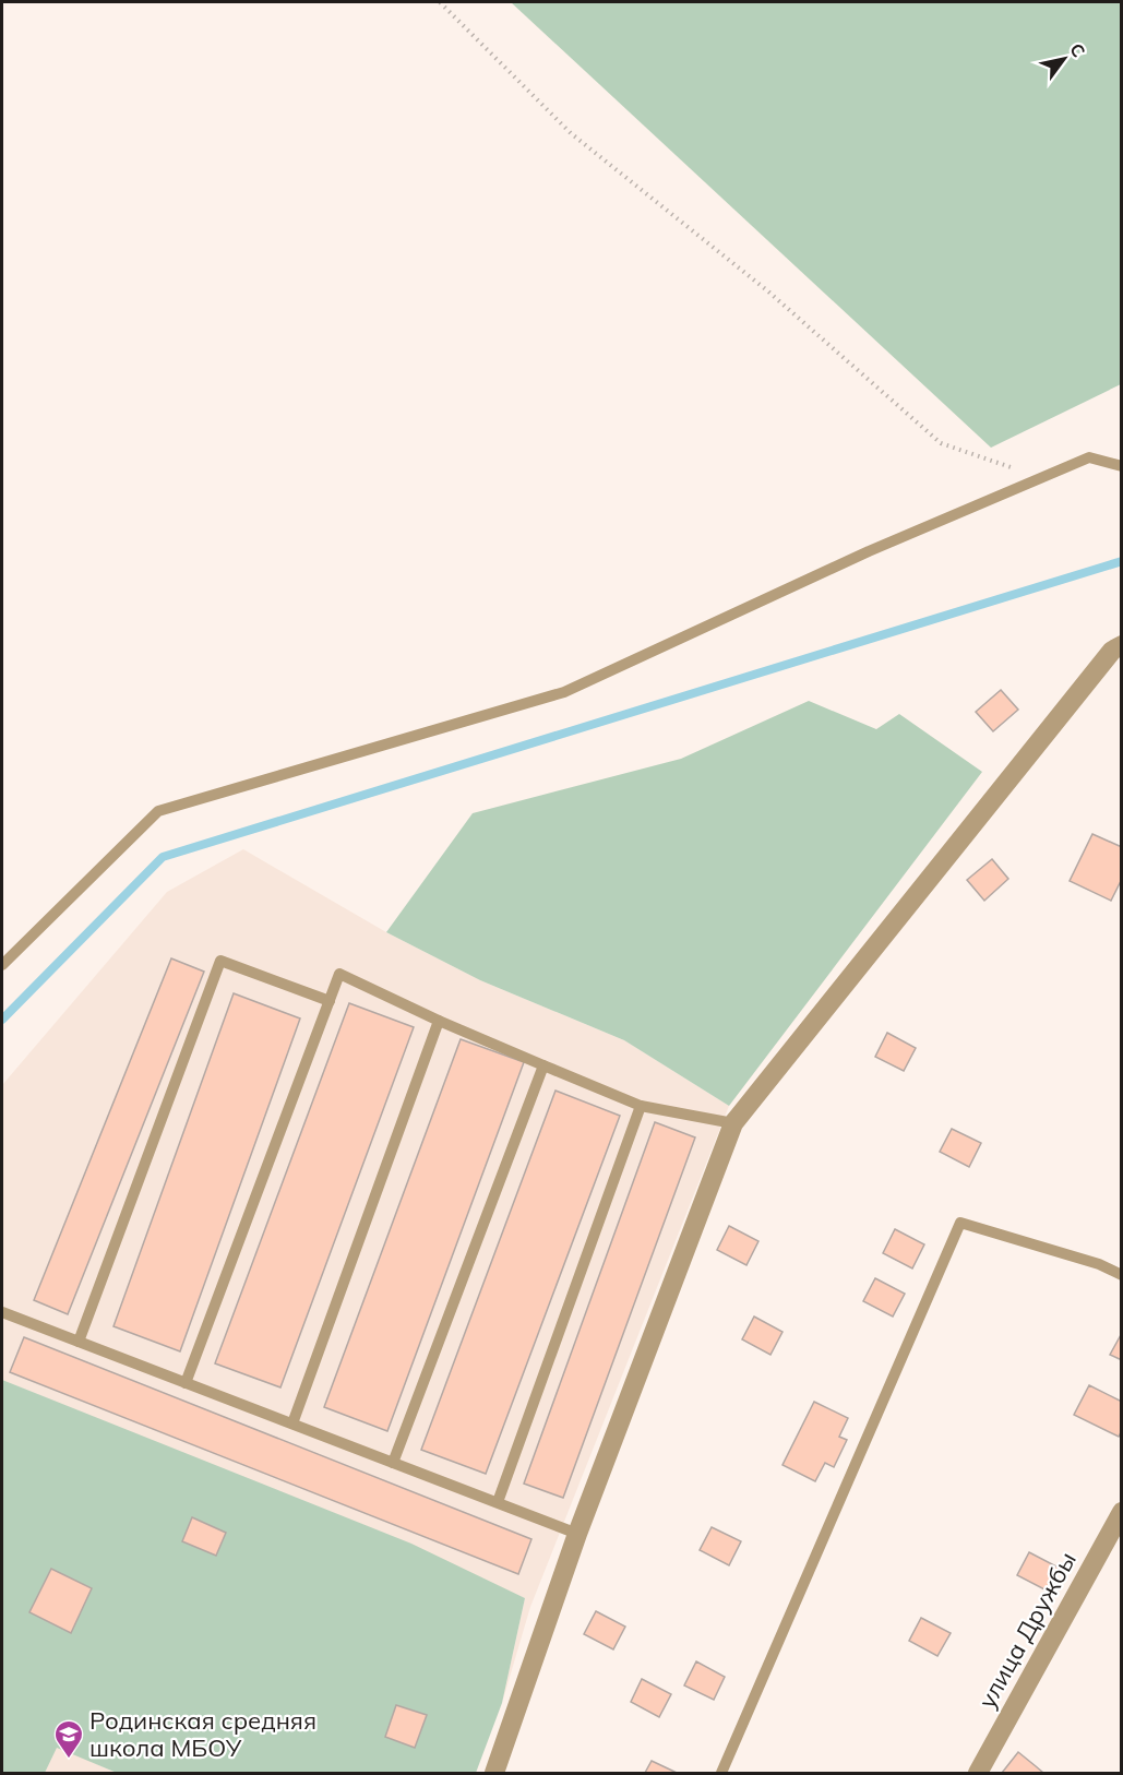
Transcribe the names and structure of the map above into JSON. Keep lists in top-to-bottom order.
{
  "streets": {
    "street": ["улица Дружбы"]
  },
  "places": {
    "school or university": ["Родинская средняя школа МБОУ"]
  },
  "north": "top right"
}
